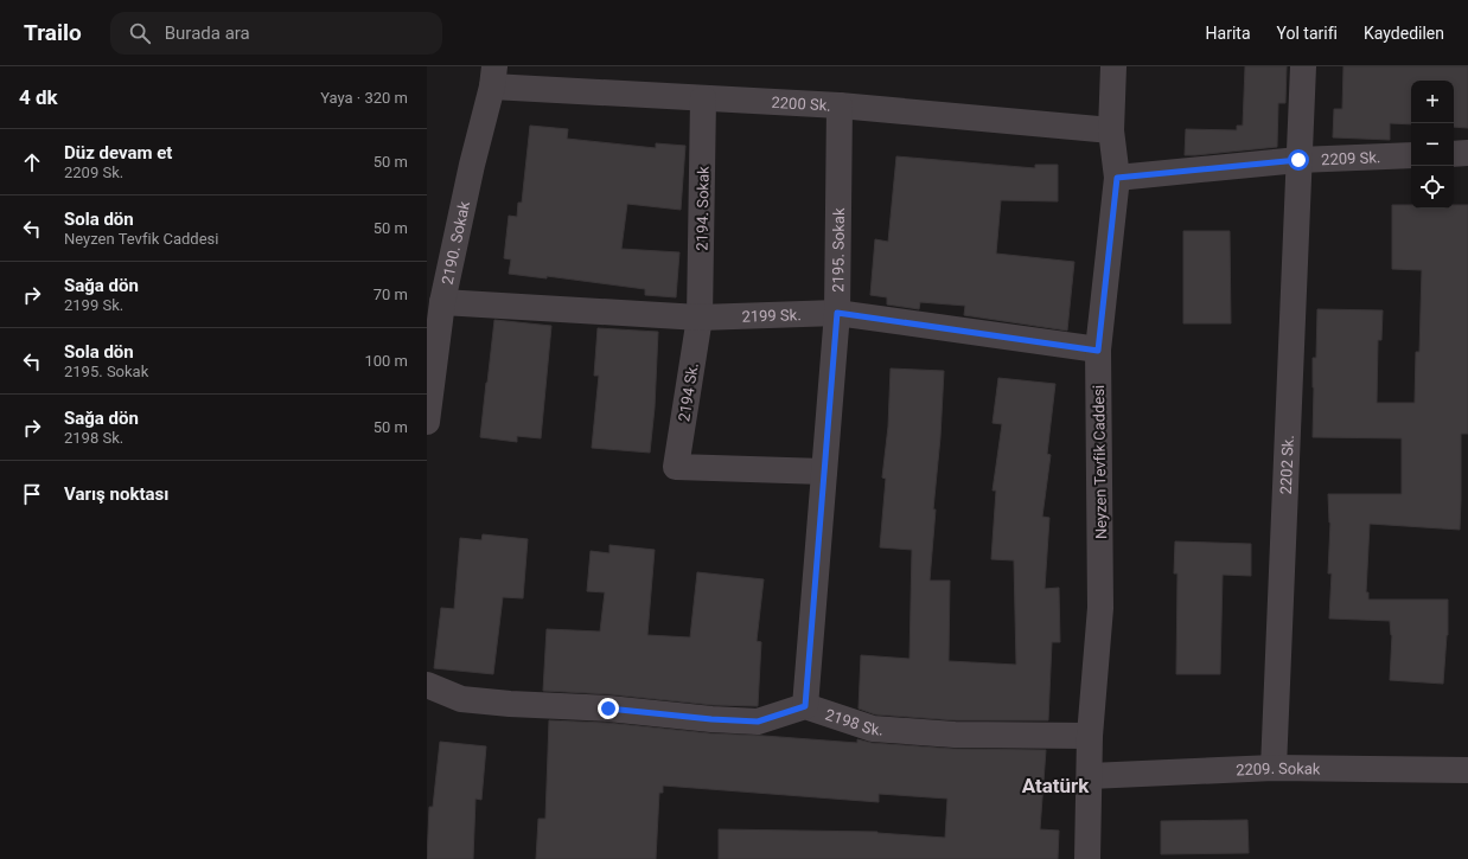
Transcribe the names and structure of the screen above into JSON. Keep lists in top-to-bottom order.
{
  "streets": {
    "street": [
      "2200 Sk.",
      "2209 Sk.",
      "2194. Sokak",
      "2190. Sokak",
      "2195. Sokak",
      "2199 Sk.",
      "2194 Sk.",
      "Neyzen Tevfik Caddesi",
      "2202 Sk.",
      "2198 Sk.",
      "2209. Sokak"
    ]
  },
  "crossings": [
    ["2200 Sk.", "2194. Sokak"],
    ["2200 Sk.", "2190. Sokak"],
    ["2200 Sk.", "2195. Sokak"],
    ["2200 Sk.", "Neyzen Tevfik Caddesi"],
    ["2209 Sk.", "Neyzen Tevfik Caddesi"],
    ["2209 Sk.", "2202 Sk."],
    ["2194. Sokak", "2199 Sk."],
    ["2194. Sokak", "2194 Sk."],
    ["2190. Sokak", "2199 Sk."],
    ["2195. Sokak", "2199 Sk."],
    ["2195. Sokak", "2194 Sk."],
    ["2195. Sokak", "2198 Sk."],
    ["2199 Sk.", "2194 Sk."],
    ["2199 Sk.", "Neyzen Tevfik Caddesi"],
    ["Neyzen Tevfik Caddesi", "2198 Sk."],
    ["Neyzen Tevfik Caddesi", "2209. Sokak"],
    ["2202 Sk.", "2209. Sokak"]
  ],
  "districts": ["Atatürk"],
  "page": {
    "header": "Trailo",
    "search": "Burada ara",
    "nav": ["Harita", "Yol tarifi", "Kaydedilen"],
    "heading": ["4 dk", "Yaya · 320 m"],
    "map_buttons": ["+", "−"],
    "list": [
      ["Düz devam et", "2209 Sk.", "50 m"],
      ["Sola dön", "Neyzen Tevfik Caddesi", "50 m"],
      ["Sağa dön", "2199 Sk.", "70 m"],
      ["Sola dön", "2195. Sokak", "100 m"],
      ["Sağa dön", "2198 Sk.", "50 m"],
      "Varış noktası"
    ]
  }
}
